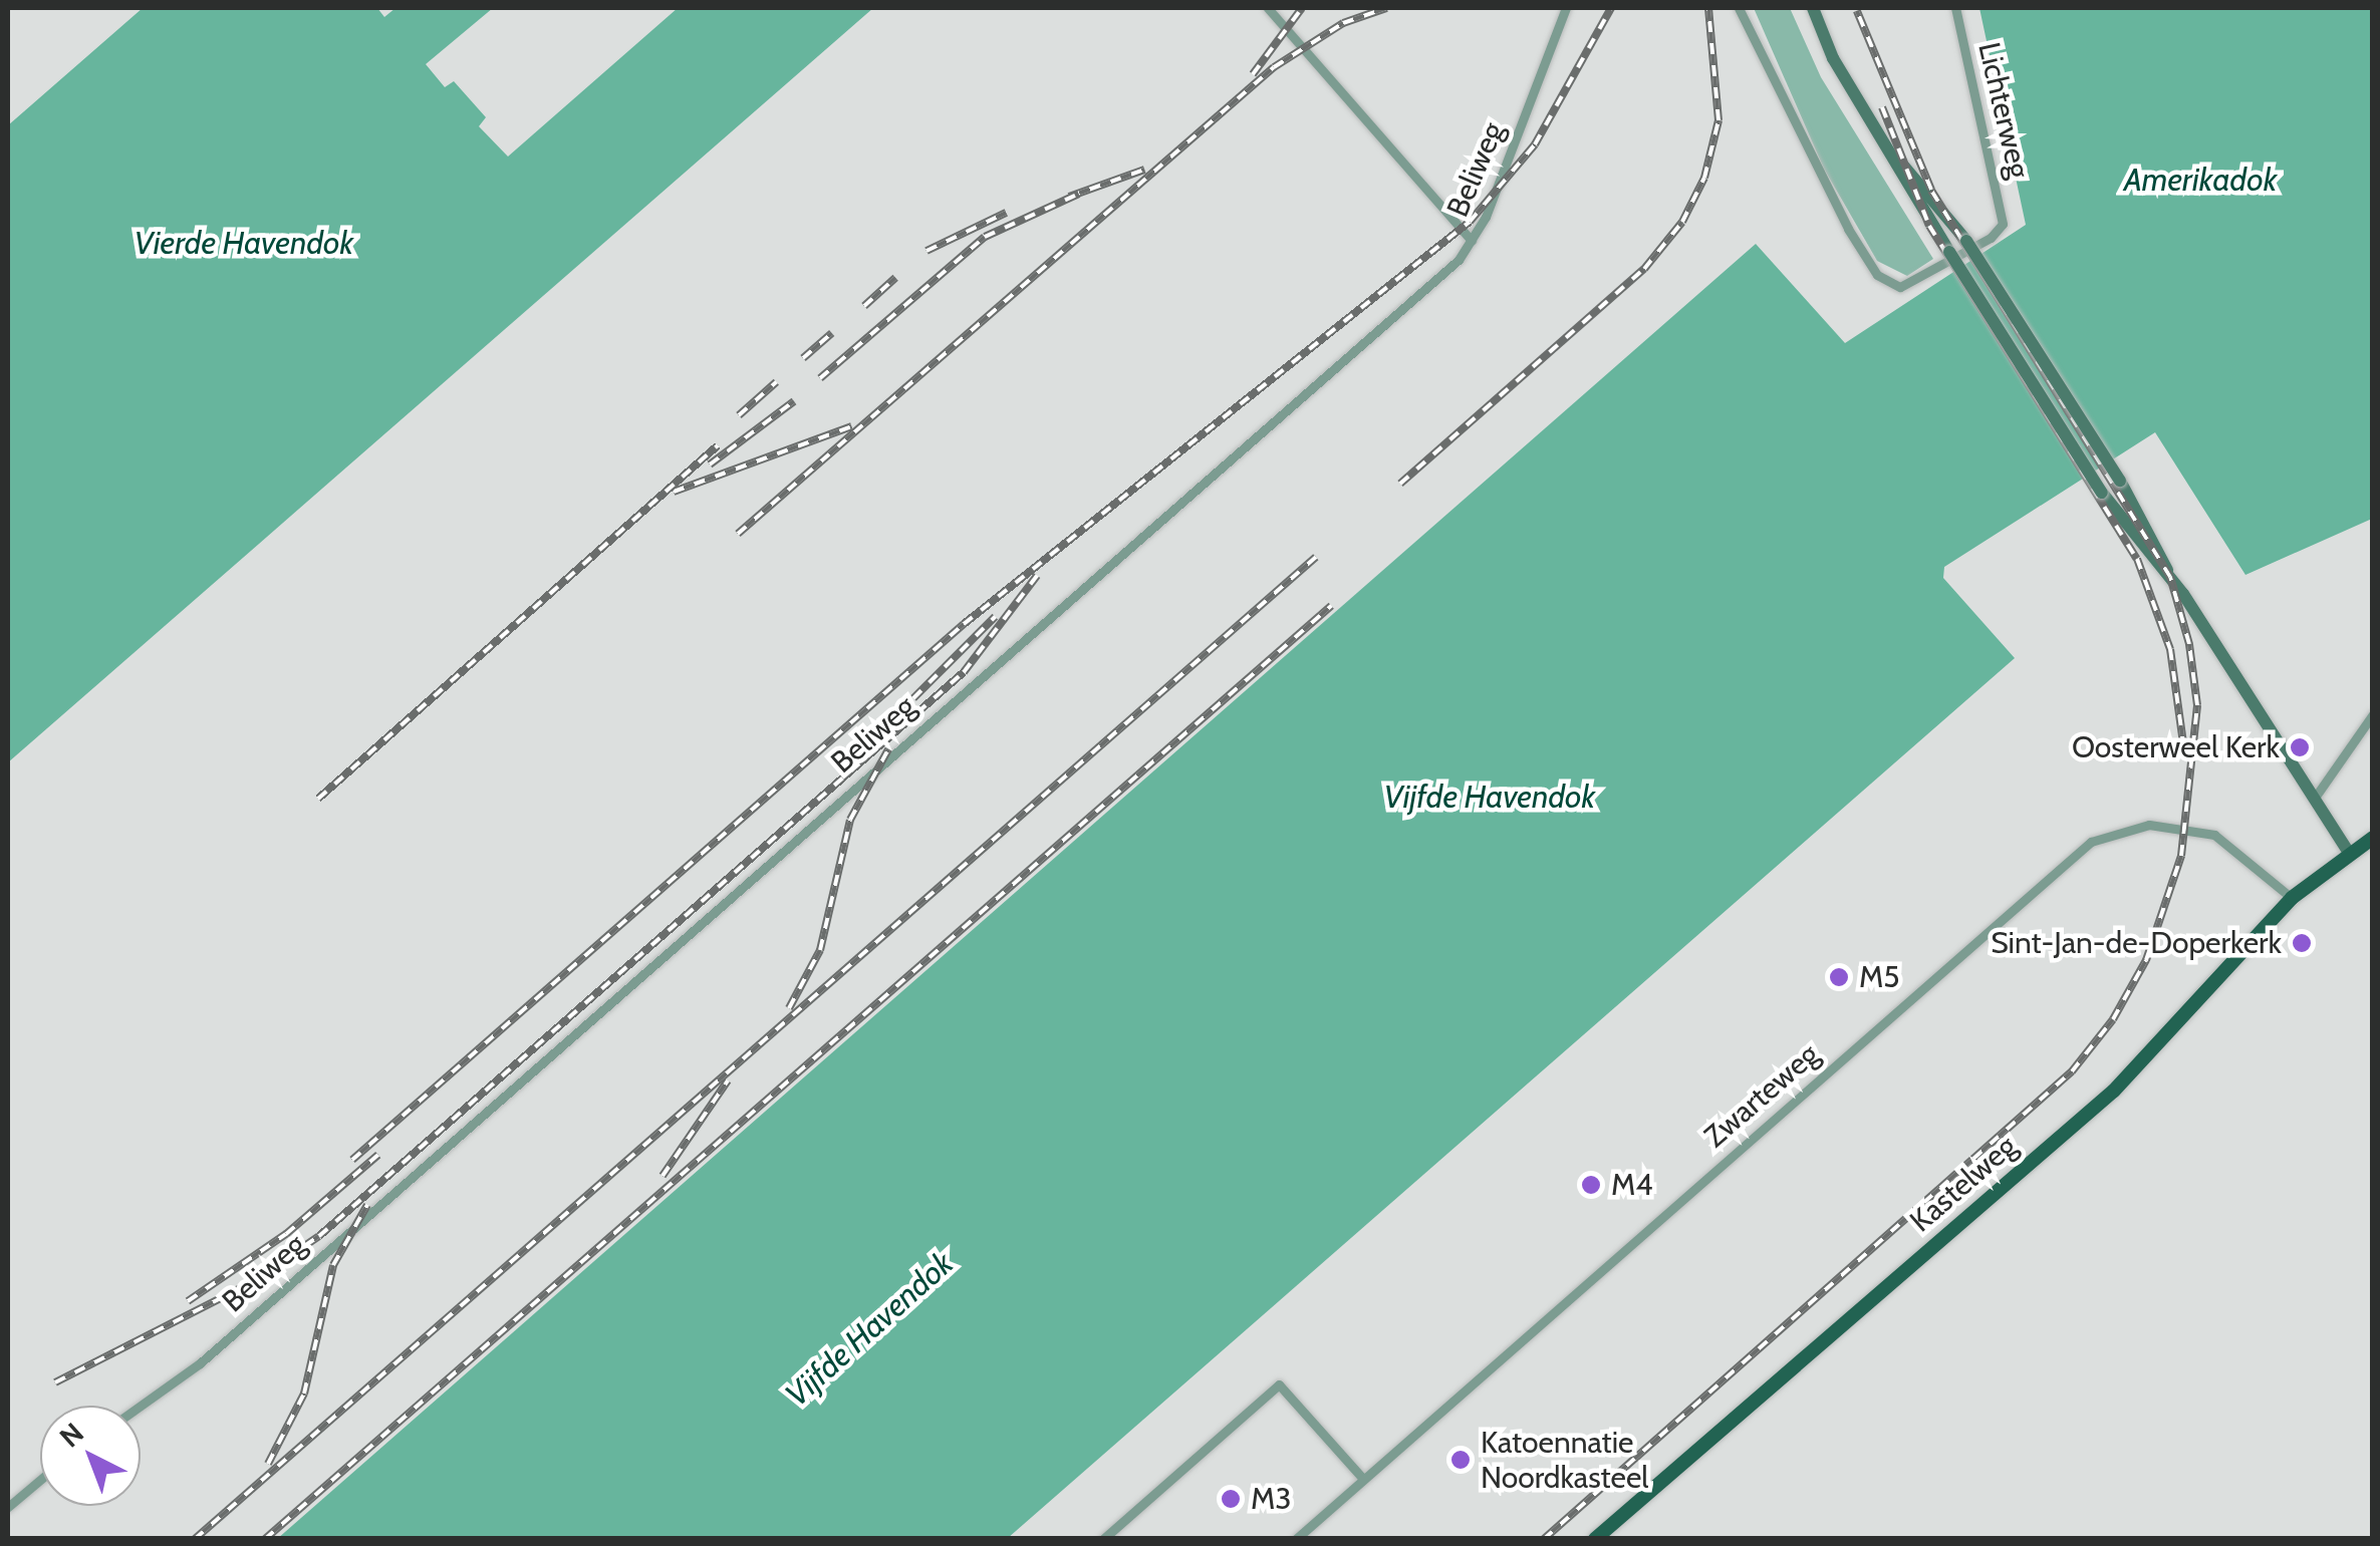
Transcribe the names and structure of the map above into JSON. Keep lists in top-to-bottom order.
{
  "streets": {
    "main road": ["Kastelweg"],
    "street": ["Lichterweg", "Beliweg", "Zwarteweg"]
  },
  "crossings": [
    ["Zwarteweg", "Kastelweg"]
  ],
  "water": ["Amerikadok", "Vierde Havendok", "Vijfde Havendok"],
  "places": [
    "Oosterweel Kerk",
    "Sint-Jan-de-Doperkerk",
    "M5",
    "M4",
    "Katoennatie Noordkasteel",
    "M3"
  ],
  "north": "top left"
}
